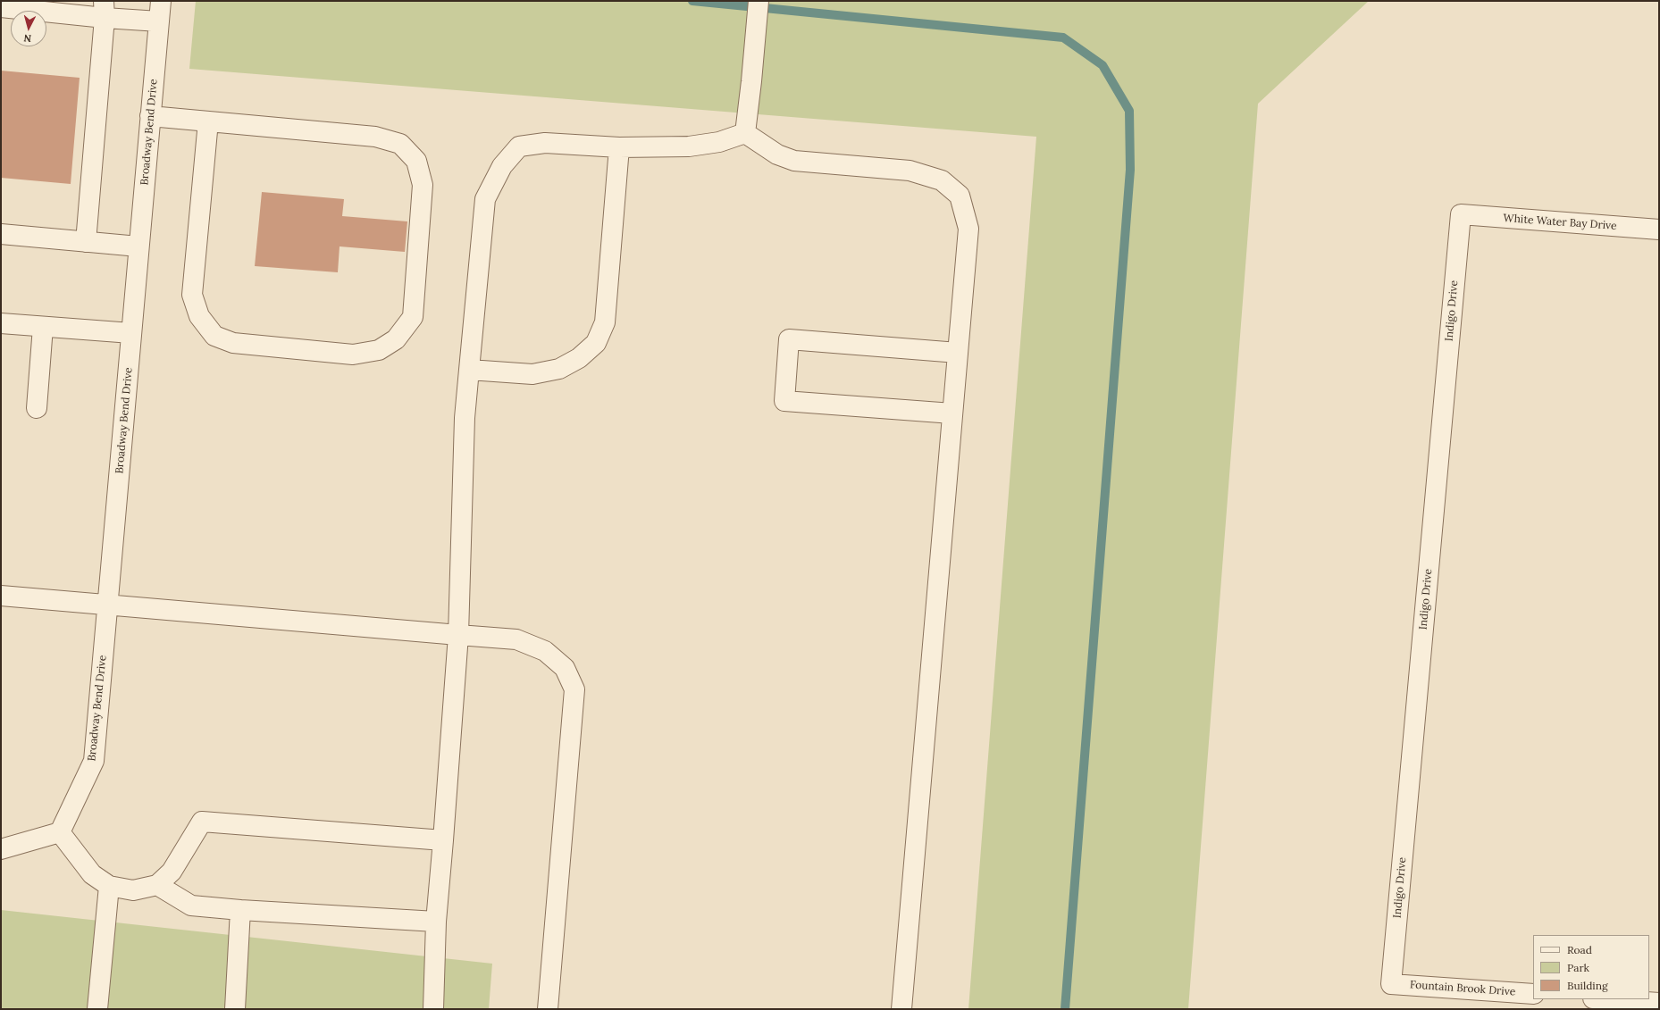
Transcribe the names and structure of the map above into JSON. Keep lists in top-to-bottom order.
{
  "streets": {
    "street": [
      "Broadway Bend Drive",
      "White Water Bay Drive",
      "Indigo Drive",
      "Fountain Brook Drive"
    ]
  },
  "crossings": [
    ["White Water Bay Drive", "Indigo Drive"],
    ["Indigo Drive", "Fountain Brook Drive"]
  ],
  "legend": ["Road", "Park", "Building"],
  "north": "bottom"
}
